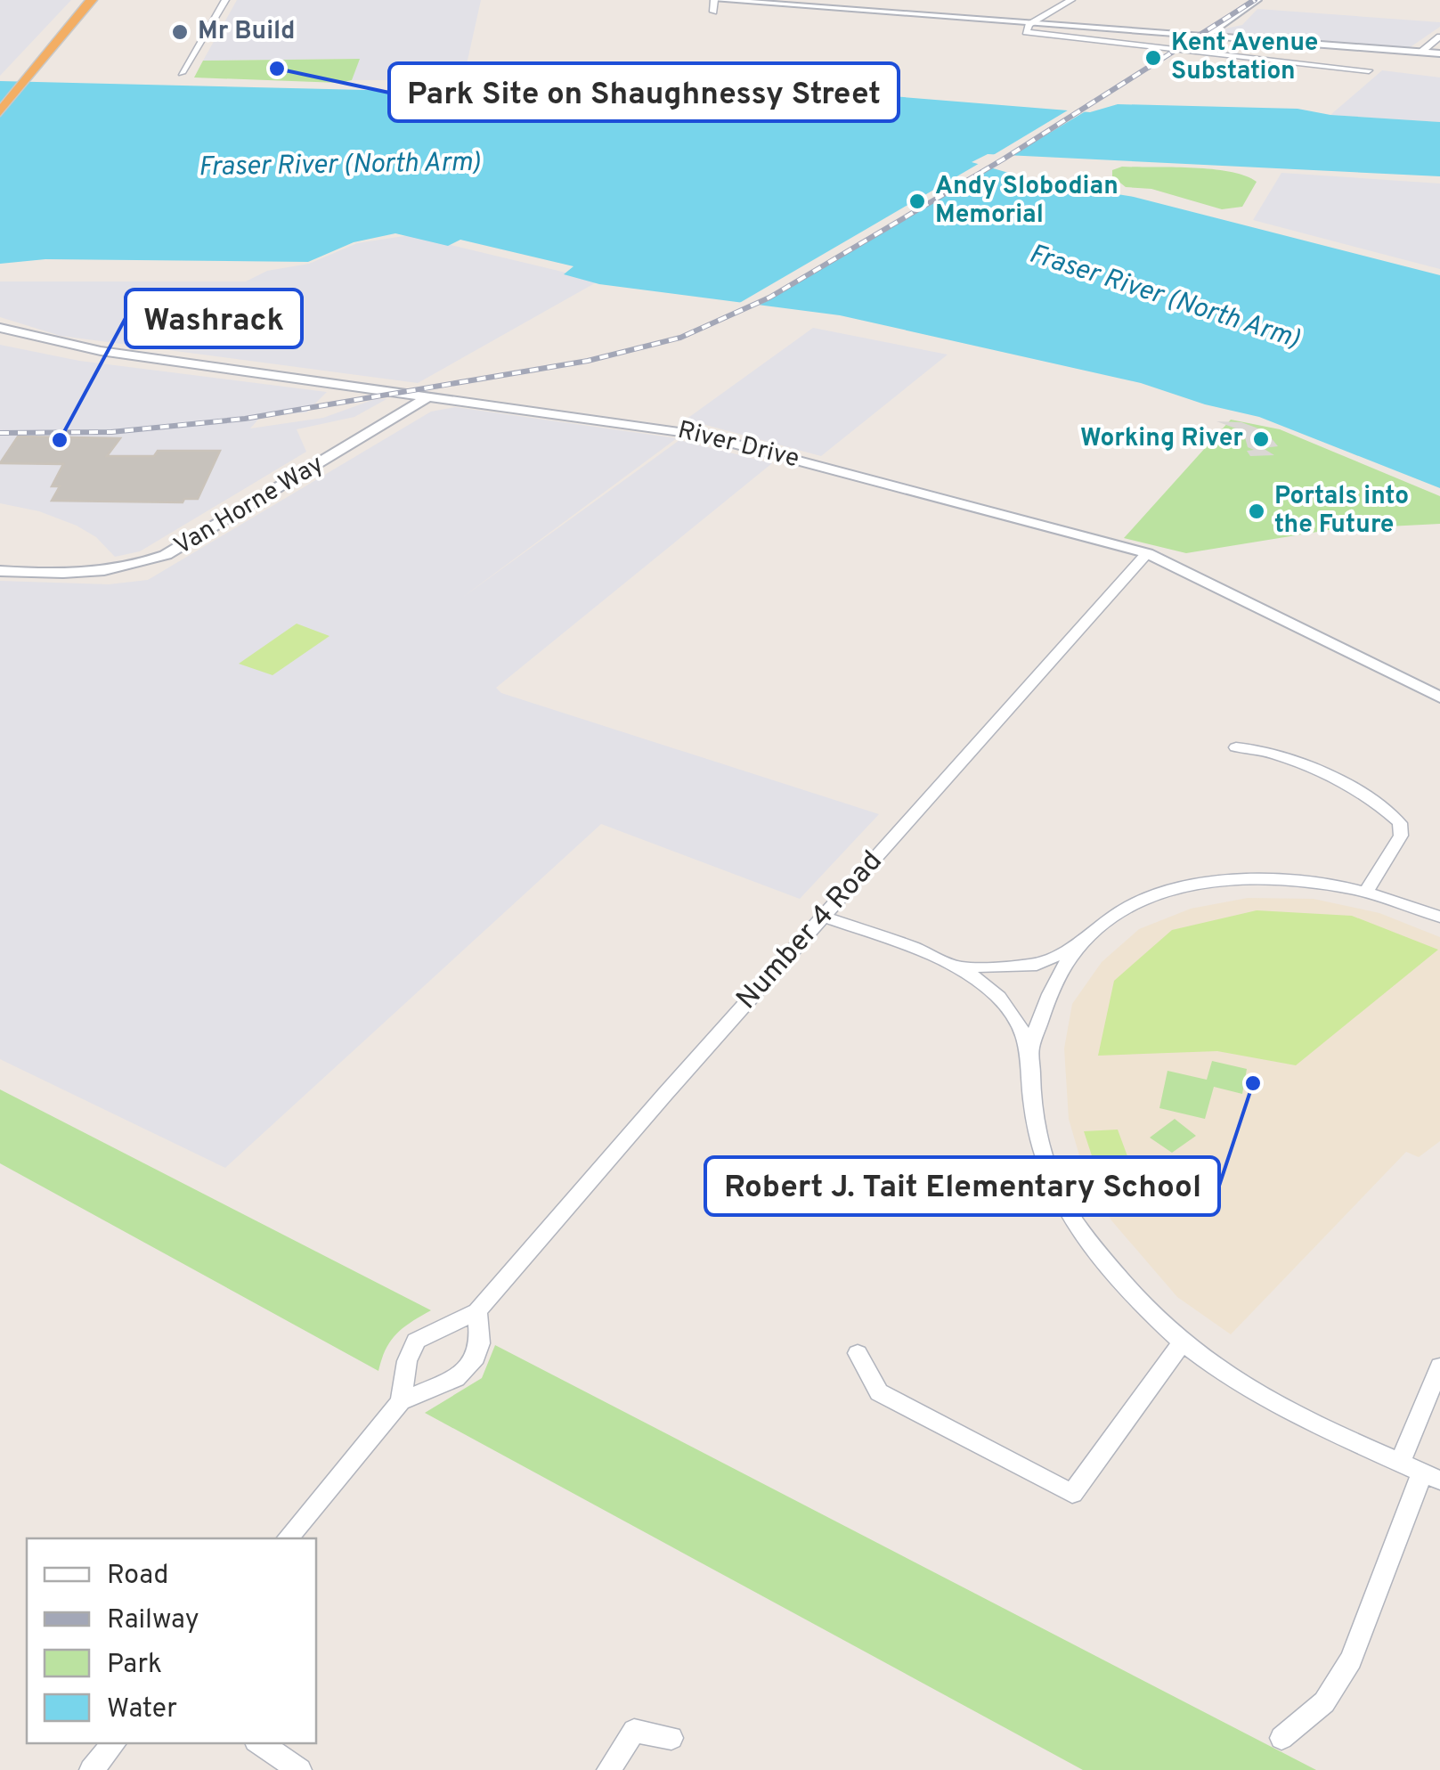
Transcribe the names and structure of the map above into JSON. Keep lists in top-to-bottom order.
{
  "streets": {
    "street": ["River Drive", "Van Horne Way", "Number 4 Road"]
  },
  "crossings": [
    ["River Drive", "Van Horne Way"],
    ["River Drive", "Number 4 Road"]
  ],
  "water": ["Fraser River (North Arm)"],
  "places": [
    "Mr Build",
    "Kent Avenue Substation",
    "Park Site on Shaughnessy Street",
    "Andy Slobodian Memorial",
    "Working River",
    "Washrack",
    "Portals into the Future",
    "Robert J. Tait Elementary School"
  ],
  "legend": [
    "Road",
    "Railway",
    "Park",
    "Water"
  ]
}
